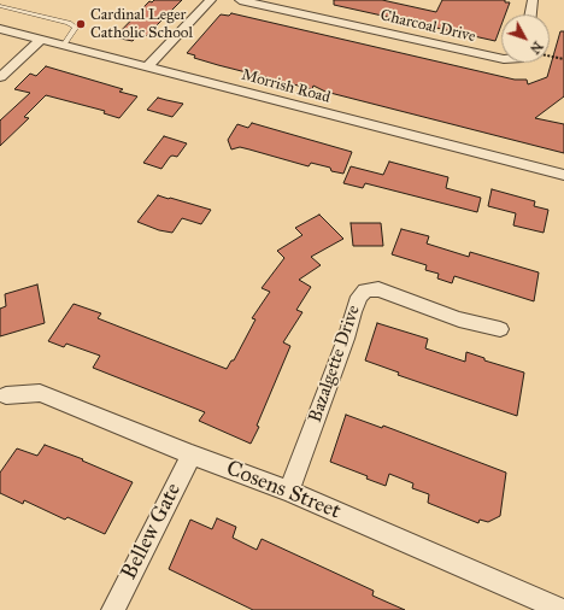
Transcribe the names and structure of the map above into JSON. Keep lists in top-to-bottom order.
{
  "streets": {
    "street": [
      "Charcoal Drive",
      "Morrish Road",
      "Bazalgette Drive",
      "Cosens Street",
      "Bellew Gate"
    ]
  },
  "crossings": [
    ["Bazalgette Drive", "Cosens Street"],
    ["Cosens Street", "Bellew Gate"]
  ],
  "places": ["Cardinal Leger Catholic School"],
  "north": "bottom right"
}
